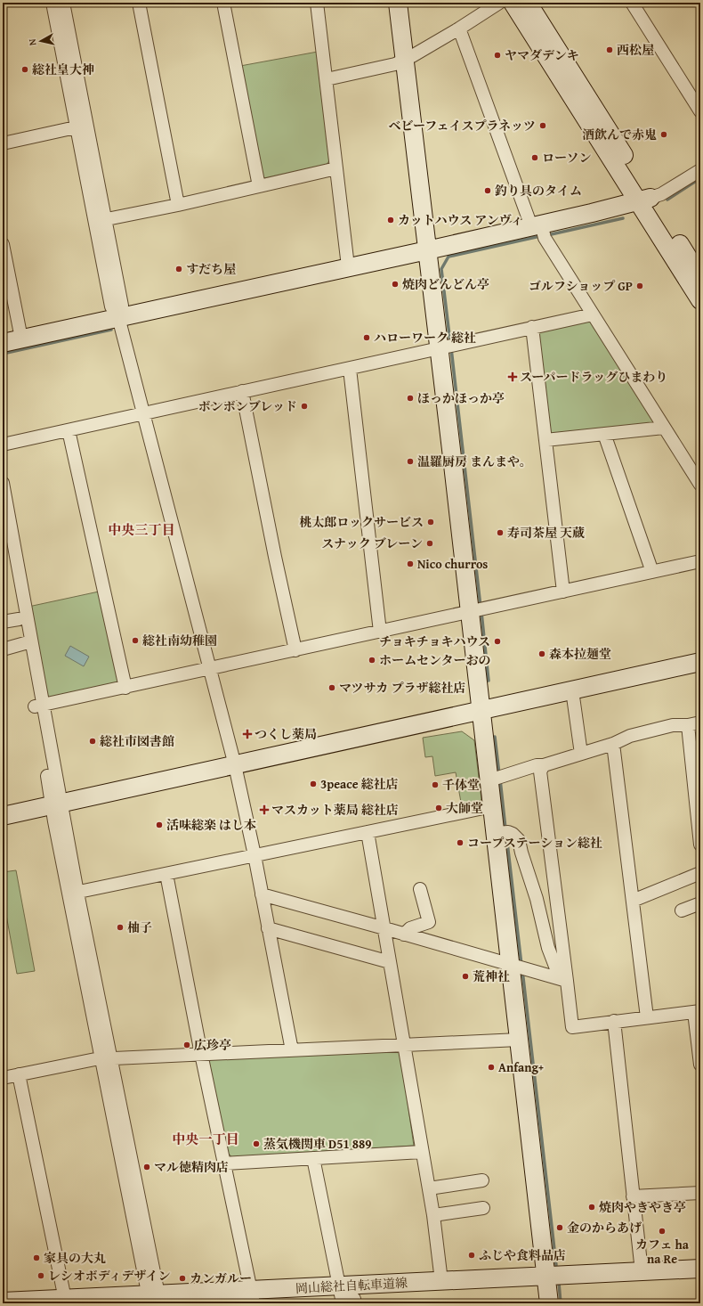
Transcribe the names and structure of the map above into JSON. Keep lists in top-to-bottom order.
{
  "streets": {
    "street": ["岡山総社自転車道線"]
  },
  "districts": ["中央三丁目", "中央一丁目"],
  "places": {
    "other": [
      "西松屋",
      "ヤマダデンキ",
      "総社皇大神",
      "ベビーフェイスプラネッツ",
      "酒飲んで赤鬼",
      "ローソン",
      "釣り具のタイム",
      "カットハウス アンヴィ",
      "すだち屋",
      "焼肉どんどん亭",
      "ゴルフショップ GP",
      "ハローワーク 総社",
      "ほっかほっか亭",
      "ボンボンブレッド",
      "温羅厨房 まんまや。",
      "桃太郎ロックサービス",
      "寿司茶屋 天蔵",
      "スナック ブレーン",
      "Nico churros",
      "総社南幼稚園",
      "チョキチョキハウス",
      "森本拉麺堂",
      "ホームセンターおの",
      "マツサカ プラザ総社店",
      "総社市図書館",
      "3peace 総社店",
      "千体堂",
      "大師堂",
      "活味総楽 はし本",
      "コープステーション総社",
      "柚子",
      "荒神社",
      "広珍亭",
      "Anfang+",
      "蒸気機関車 D51 889",
      "マル徳精肉店",
      "焼肉やきやき亭",
      "金のからあげ",
      "カフェ ha na Re",
      "ふじや食料品店",
      "家具の大丸",
      "レシオボディデザイン",
      "カンガルー"
    ],
    "health": ["スーパードラッグひまわり", "つくし薬局", "マスカット薬局 総社店"]
  },
  "north": "left"
}
